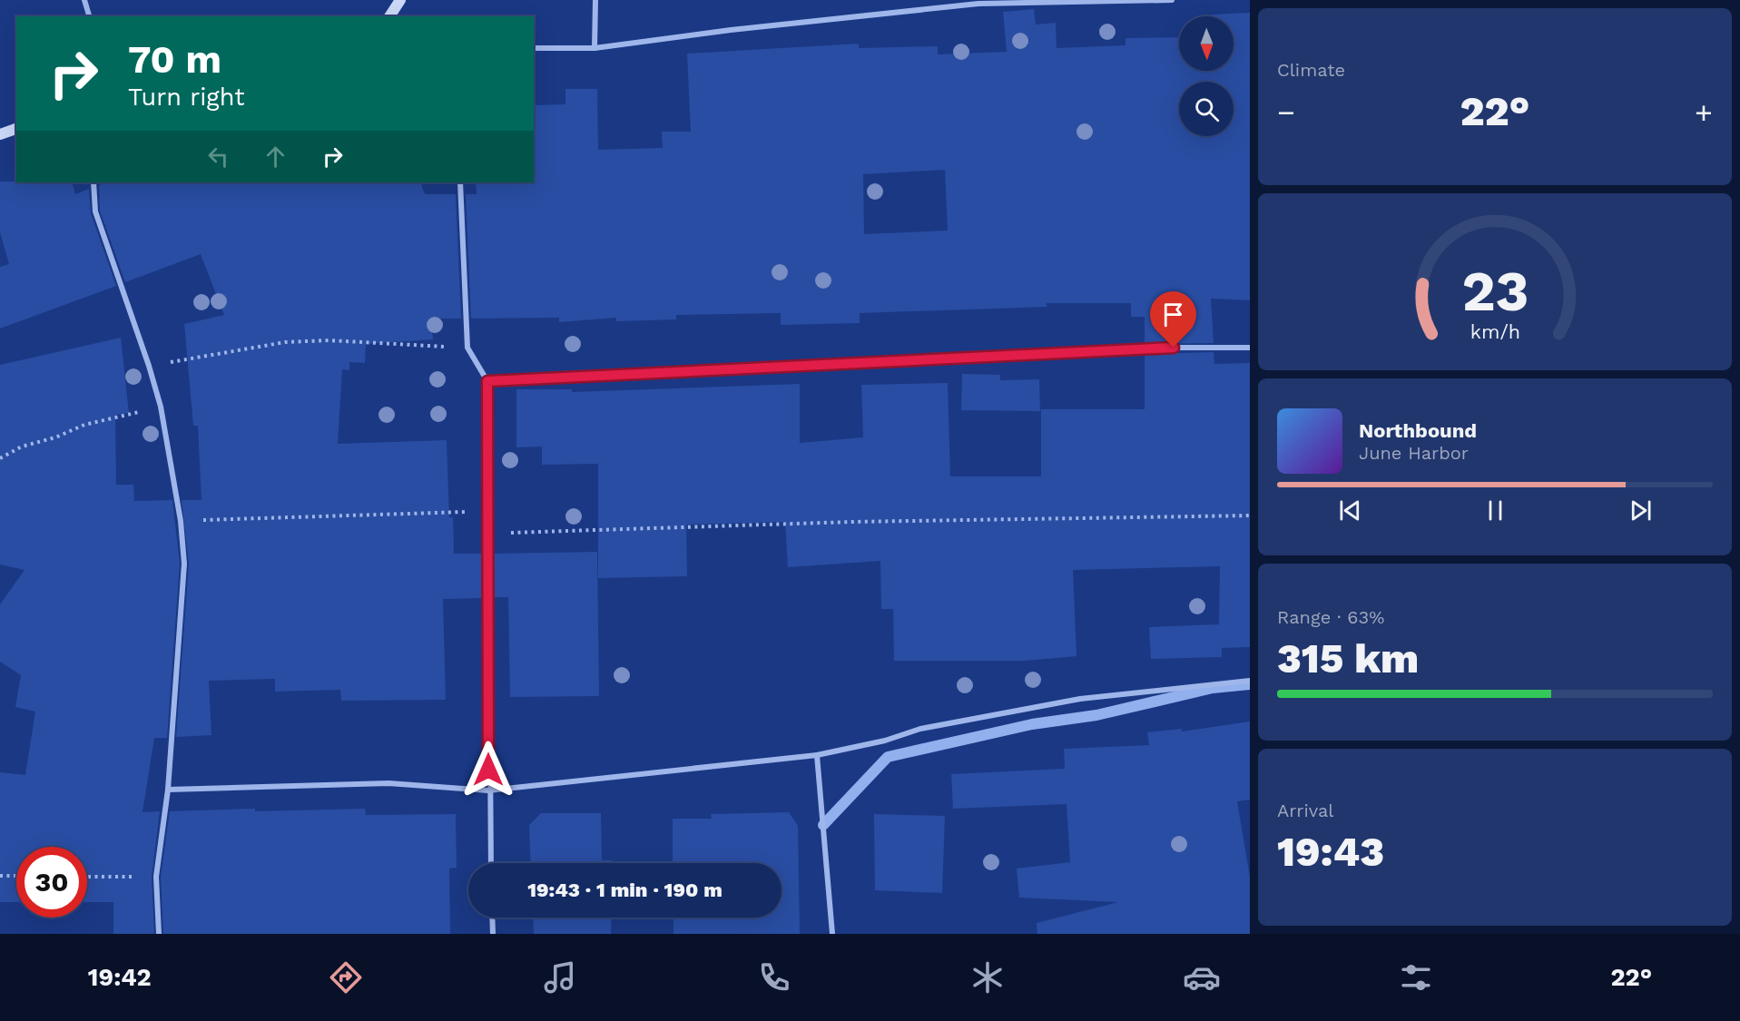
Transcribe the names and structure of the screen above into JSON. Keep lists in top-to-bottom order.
{
  "north": "bottom",
  "page": {
    "tile": [
      "Climate",
      ["Range · 63%", "315 km"],
      ["Arrival", "19:43"]
    ],
    "turn": ["70 m", "Turn right"],
    "heat": ["−", "22°", "+"],
    "song": ["Northbound", "June Harbor"],
    "limit": "30",
    "trip": "19:43 · 1 min · 190 m",
    "tabs": ["19:42", "22°"],
    "gauge": ["23", "km/h"]
  }
}
